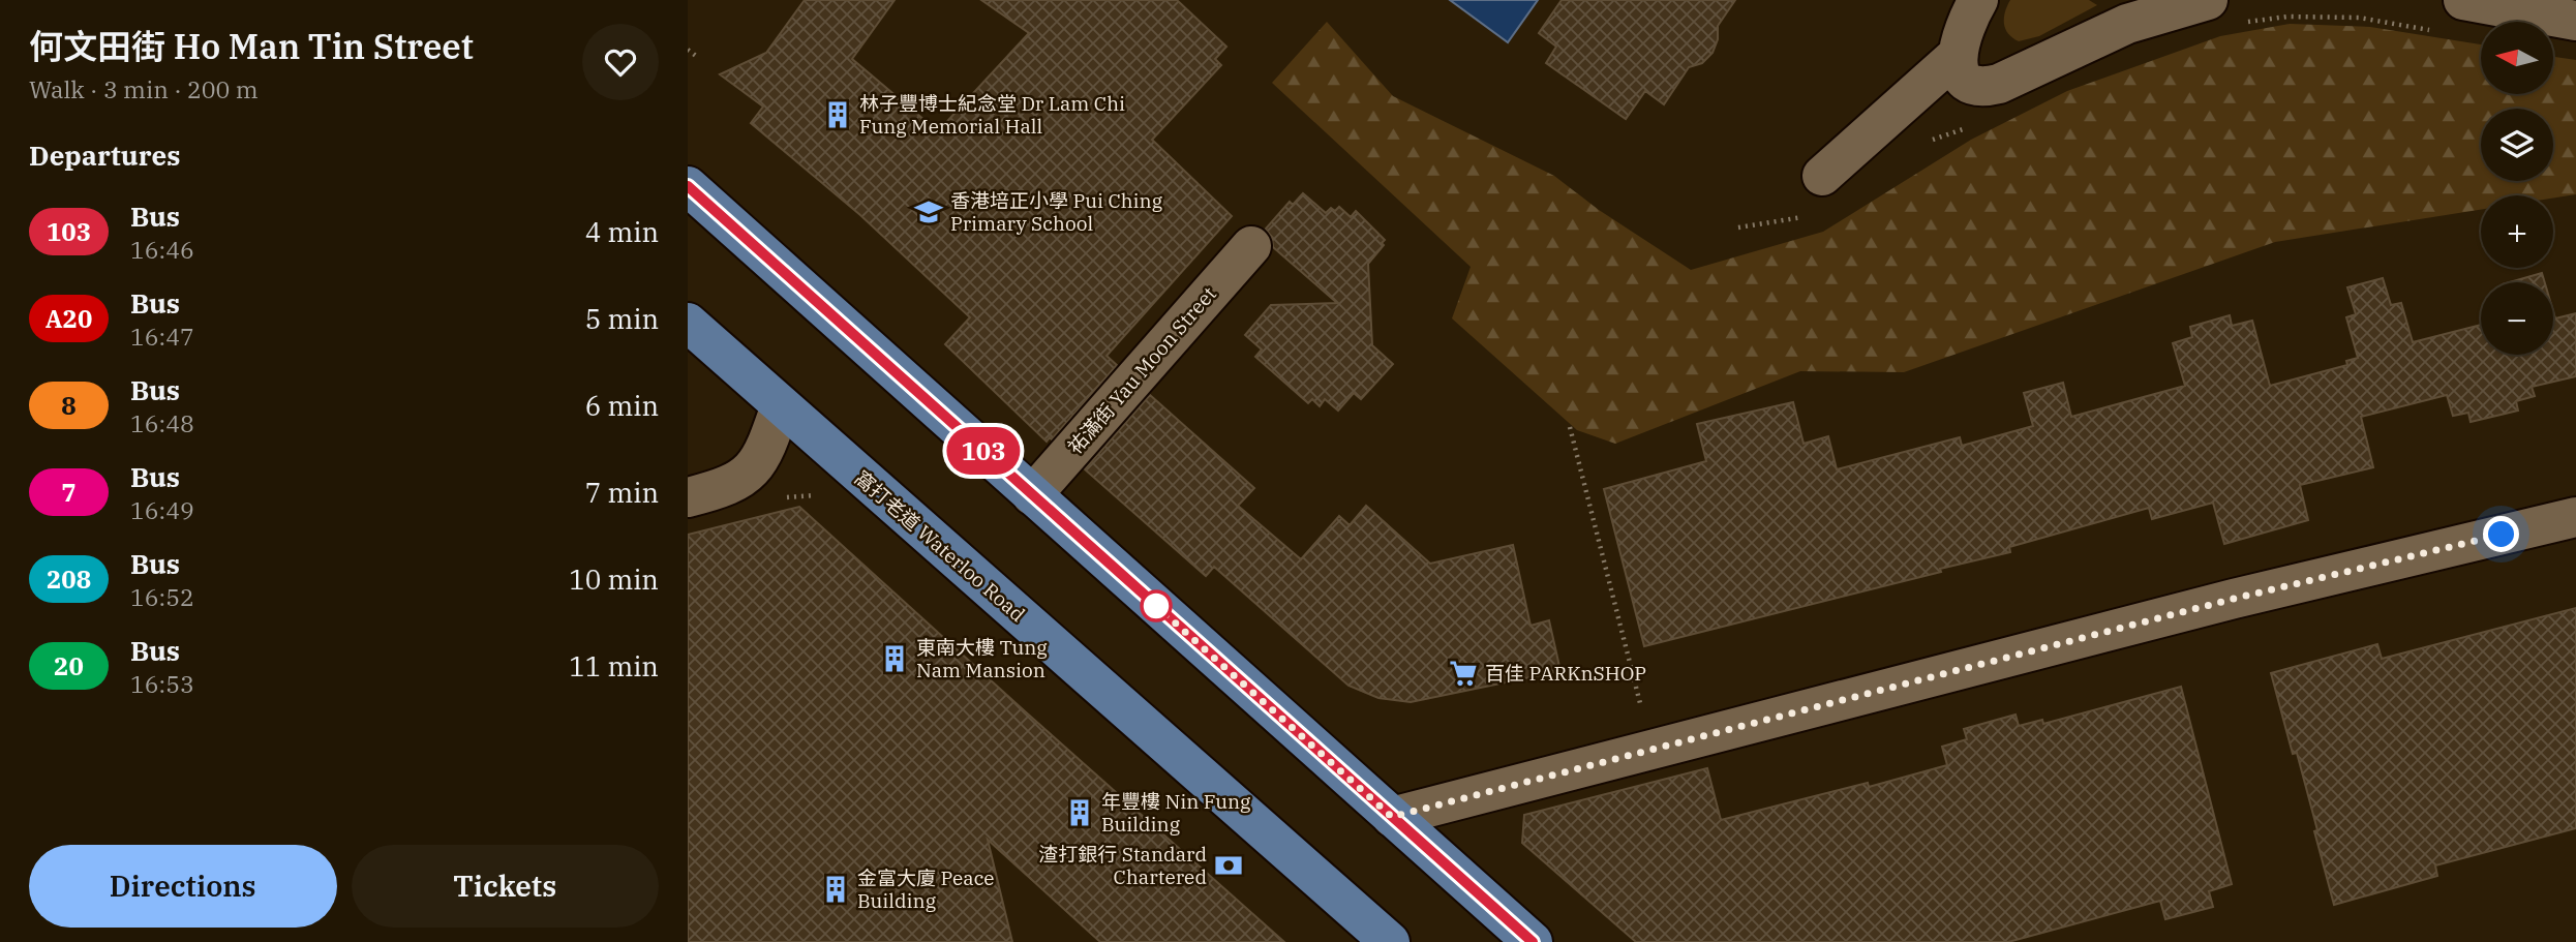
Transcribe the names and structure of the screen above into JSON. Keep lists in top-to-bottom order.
{
  "streets": {
    "main road": ["窩打老道 Waterloo Road"],
    "street": ["祐滿街 Yau Moon Street"]
  },
  "places": {
    "building": [
      "林子豐博士紀念堂 Dr Lam Chi Fung Memorial Hall",
      "東南大樓 Tung Nam Mansion",
      "年豐樓 Nin Fung Building",
      "金富大廈 Peace Building"
    ],
    "school or university": ["香港培正小學 Pui Ching Primary School"],
    "supermarket": ["百佳 PARKnSHOP"],
    "bank": ["渣打銀行 Standard Chartered"]
  },
  "lines": ["bus line 103"],
  "north": "left",
  "page": {
    "heading": [
      ["何文田街 Ho Man Tin Street", "Walk · 3 min · 200 m"],
      "Departures"
    ],
    "on_map": "103",
    "map_buttons": ["+", "−"],
    "list": [
      {
        "mark": "103",
        "name": "Bus",
        "note": "16:46",
        "value": "4 min"
      },
      {
        "mark": "A20",
        "name": "Bus",
        "note": "16:47",
        "value": "5 min"
      },
      {
        "mark": "8",
        "name": "Bus",
        "note": "16:48",
        "value": "6 min"
      },
      {
        "mark": "7",
        "name": "Bus",
        "note": "16:49",
        "value": "7 min"
      },
      {
        "mark": "208",
        "name": "Bus",
        "note": "16:52",
        "value": "10 min"
      },
      {
        "mark": "20",
        "name": "Bus",
        "note": "16:53",
        "value": "11 min"
      }
    ],
    "buttons": ["Directions", "Tickets"]
  }
}
